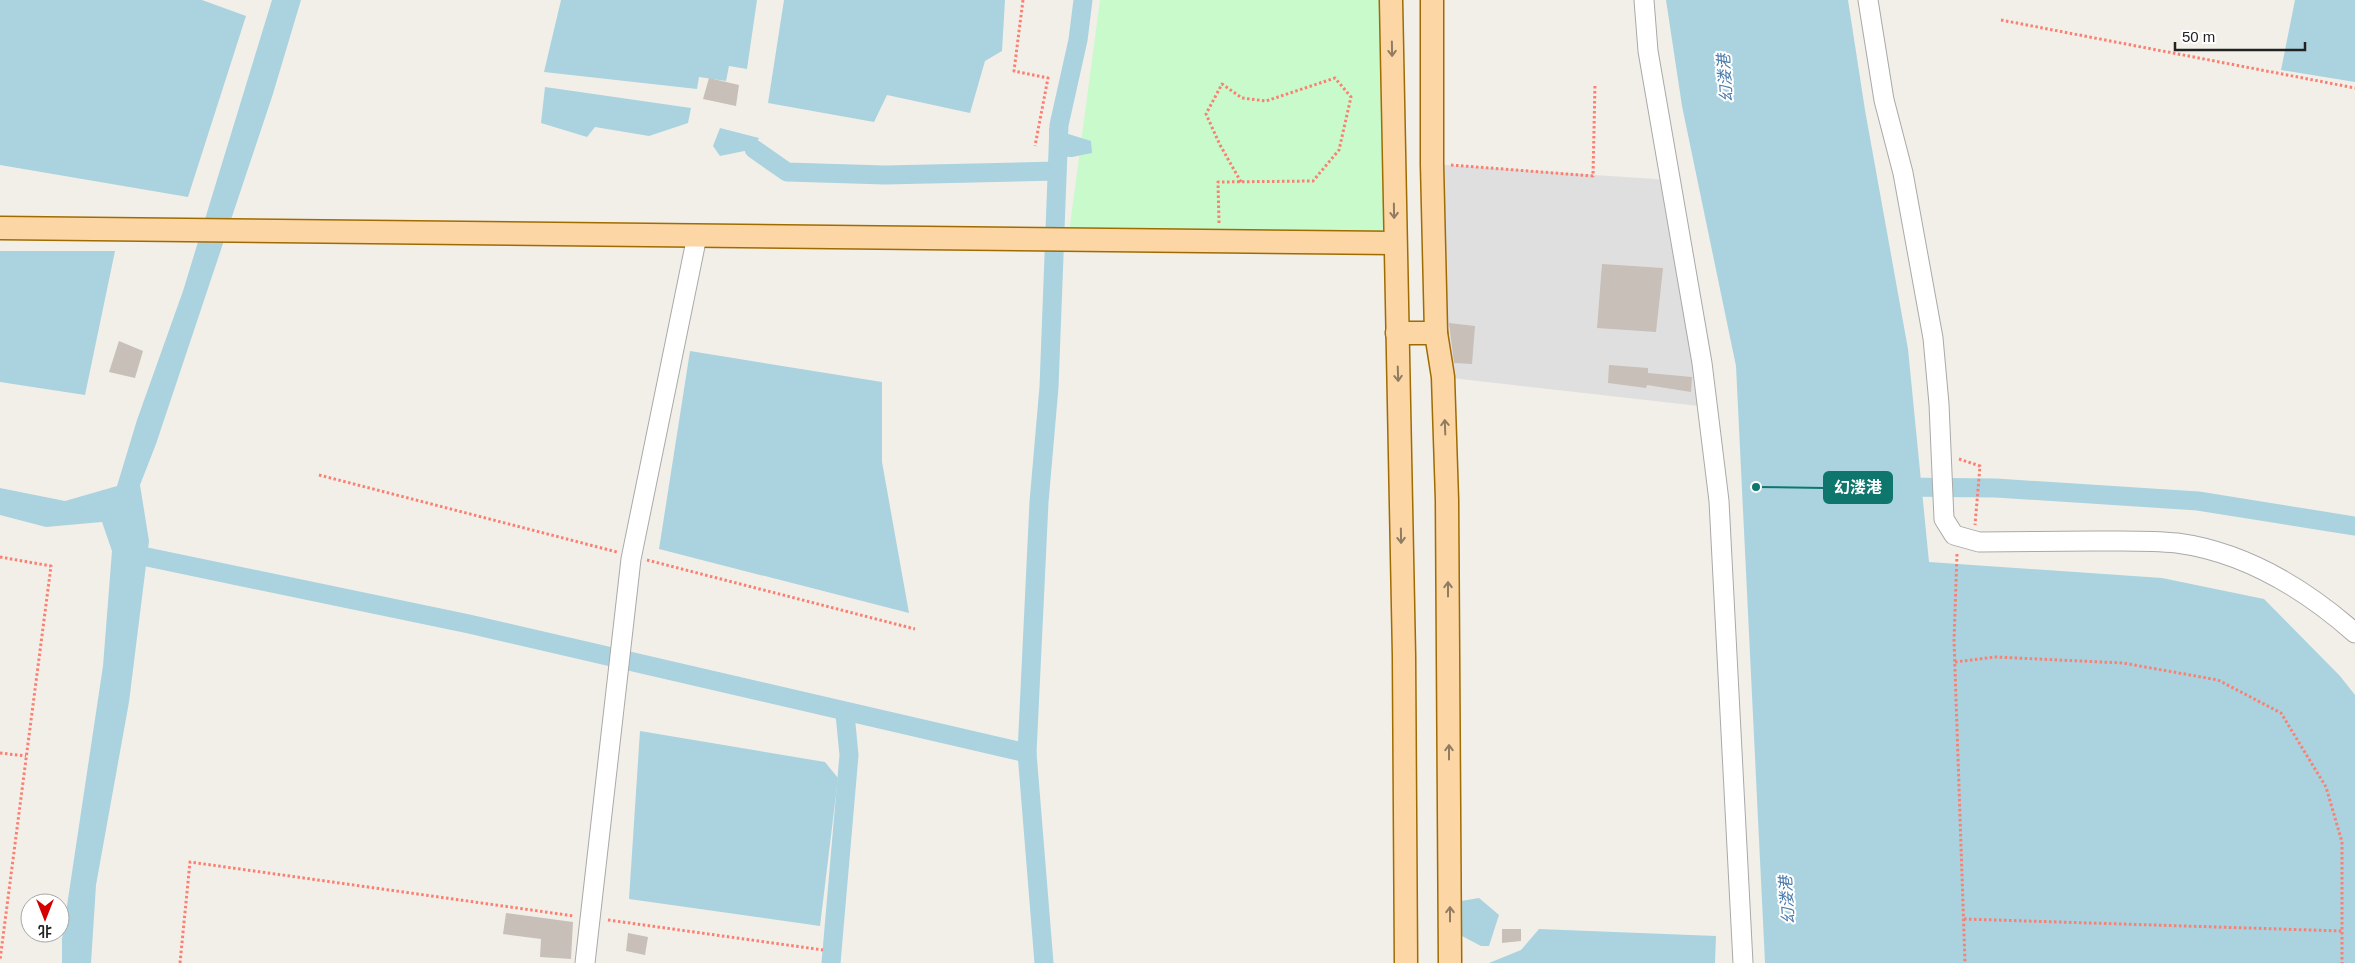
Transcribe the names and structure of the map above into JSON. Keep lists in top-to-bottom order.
{
  "water": ["幻溇港"],
  "places": ["幻溇港"],
  "scale_bar": "50 m",
  "north": "bottom"
}
